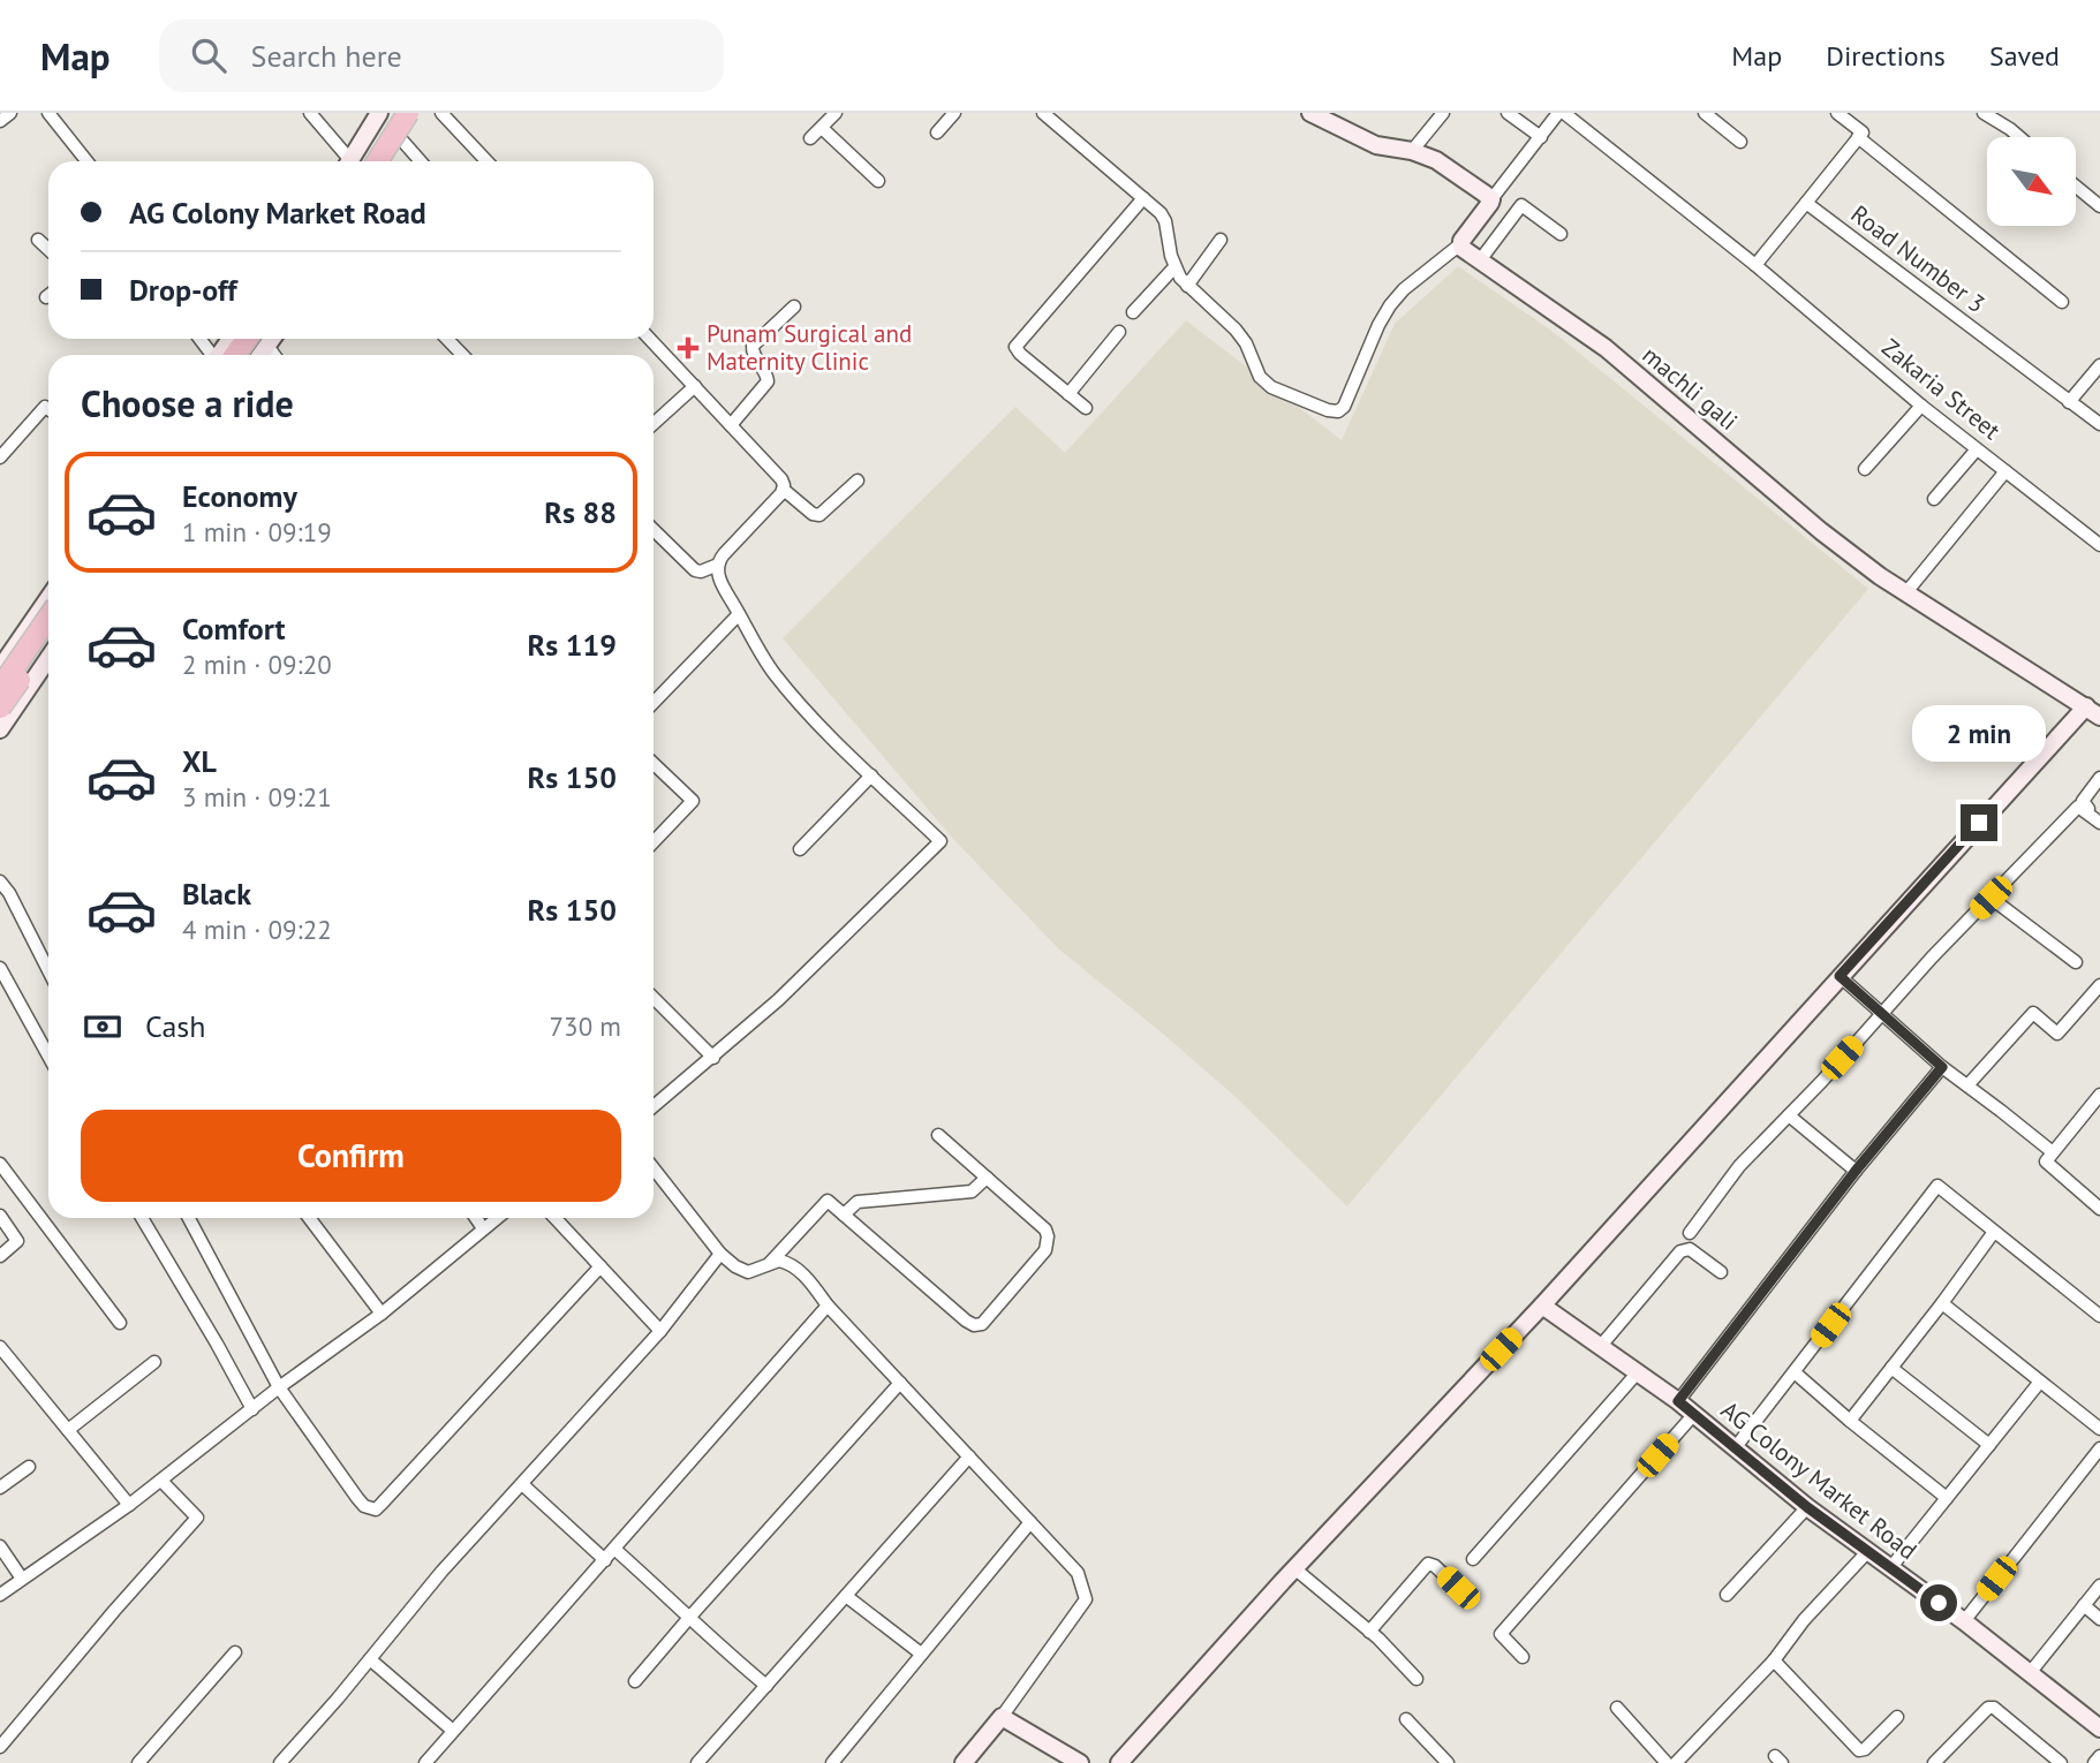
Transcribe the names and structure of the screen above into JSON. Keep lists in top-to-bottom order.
{
  "streets": {
    "street": [
      "Road Number 3",
      "machli gali",
      "Zakaria Street",
      "AG Colony Market Road"
    ]
  },
  "places": {
    "health": ["Punam Surgical and Maternity Clinic"]
  },
  "north": "bottom right",
  "page": {
    "header": "Map",
    "search": "Search here",
    "nav": ["Map", "Directions", "Saved"],
    "banner": ["AG Colony Market Road", "Drop-off"],
    "heading": "Choose a ride",
    "list": [
      {
        "name": "Economy",
        "note": "1 min · 09:19",
        "value": "Rs 88"
      },
      {
        "name": "Comfort",
        "note": "2 min · 09:20",
        "value": "Rs 119"
      },
      {
        "name": "XL",
        "note": "3 min · 09:21",
        "value": "Rs 150"
      },
      {
        "name": "Black",
        "note": "4 min · 09:22",
        "value": "Rs 150"
      }
    ],
    "bubble": "2 min",
    "pay": ["Cash", "730 m"],
    "buttons": "Confirm"
  }
}
